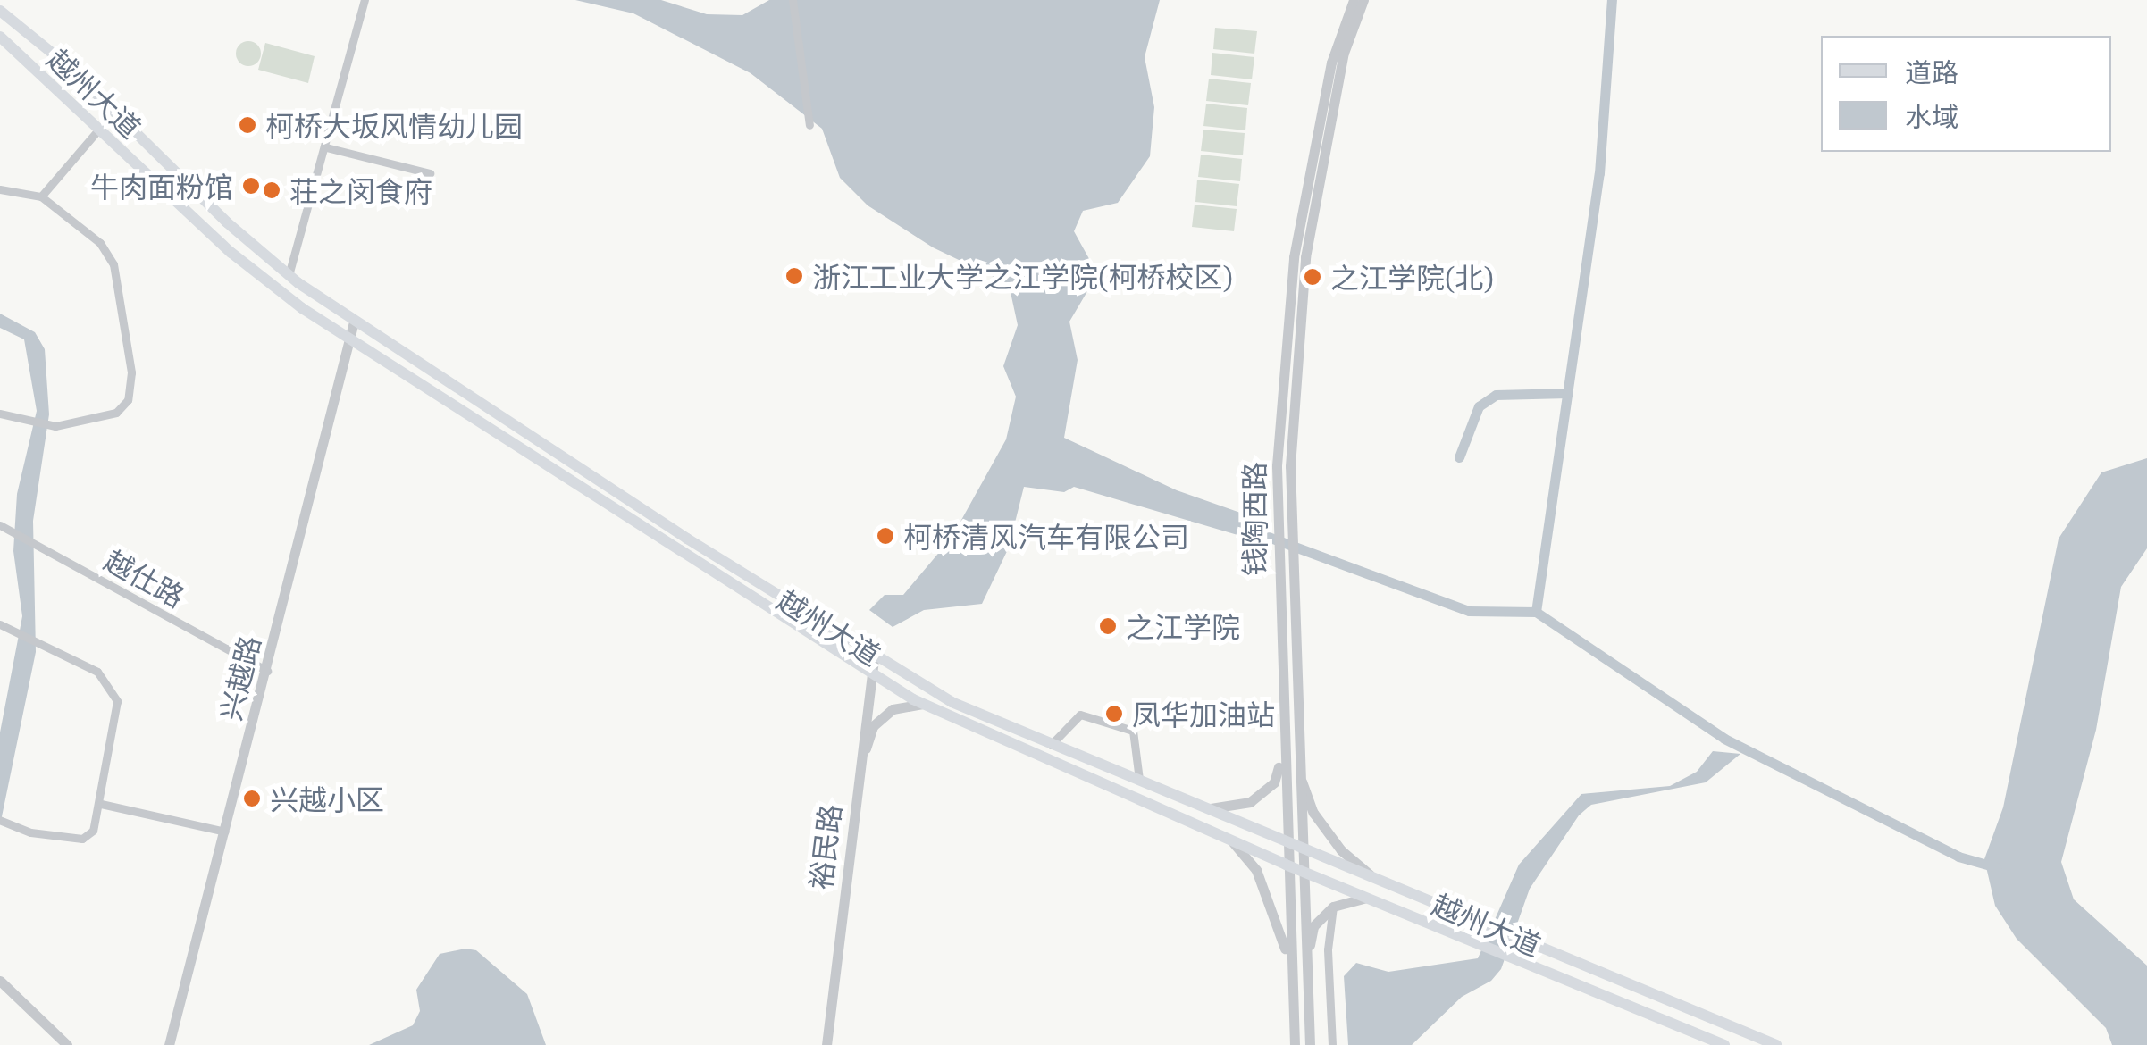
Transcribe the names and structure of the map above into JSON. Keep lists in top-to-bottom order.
{
  "streets": {
    "main road": ["越州大道"],
    "street": [
      "钱陶西路",
      "越仕路",
      "兴越路",
      "裕民路"
    ]
  },
  "crossings": [
    ["越州大道", "钱陶西路"],
    ["越州大道", "兴越路"],
    ["越州大道", "裕民路"],
    ["越仕路", "兴越路"]
  ],
  "places": [
    "柯桥大坂风情幼儿园",
    "牛肉面粉馆",
    "荘之闵食府",
    "浙江工业大学之江学院(柯桥校区)",
    "之江学院(北)",
    "柯桥清风汽车有限公司",
    "之江学院",
    "凤华加油站",
    "兴越小区"
  ],
  "legend": ["道路", "水域"]
}
